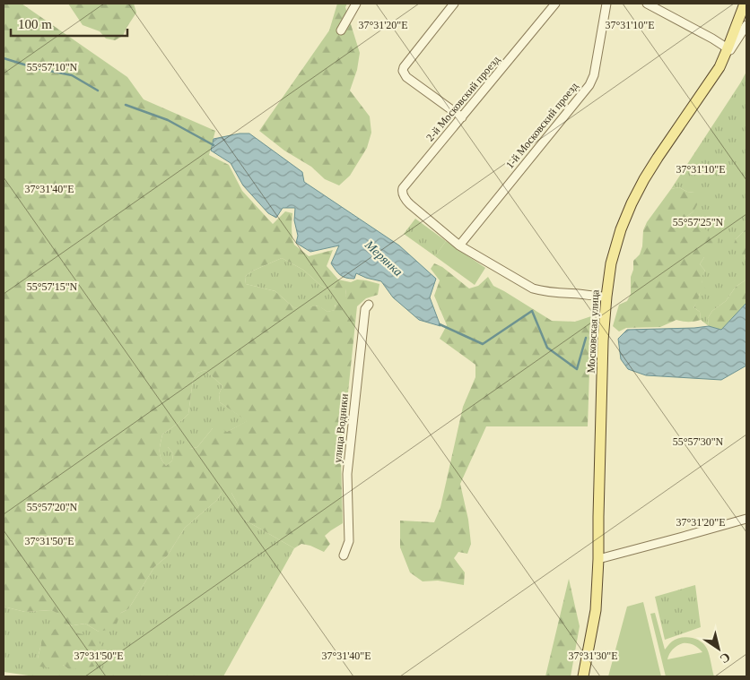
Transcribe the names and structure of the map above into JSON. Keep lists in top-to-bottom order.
{
  "streets": {
    "main road": ["Московская улица"],
    "street": ["2-й Московский проезд", "1-й Московский проезд", "улица Водники"]
  },
  "crossings": [
    ["2-й Московский проезд", "1-й Московский проезд"],
    ["2-й Московский проезд", "Московская улица"]
  ],
  "water": ["Мерянка"],
  "scale_bar": "100 m",
  "north": "bottom right",
  "coordinates": [
    "37°31'20\"E",
    "37°31'10\"E",
    "55°57'10\"N",
    "37°31'40\"E",
    "55°57'25\"N",
    "55°57'15\"N",
    "55°57'30\"N",
    "55°57'20\"N",
    "37°31'50\"E",
    "37°31'30\"E"
  ]
}
